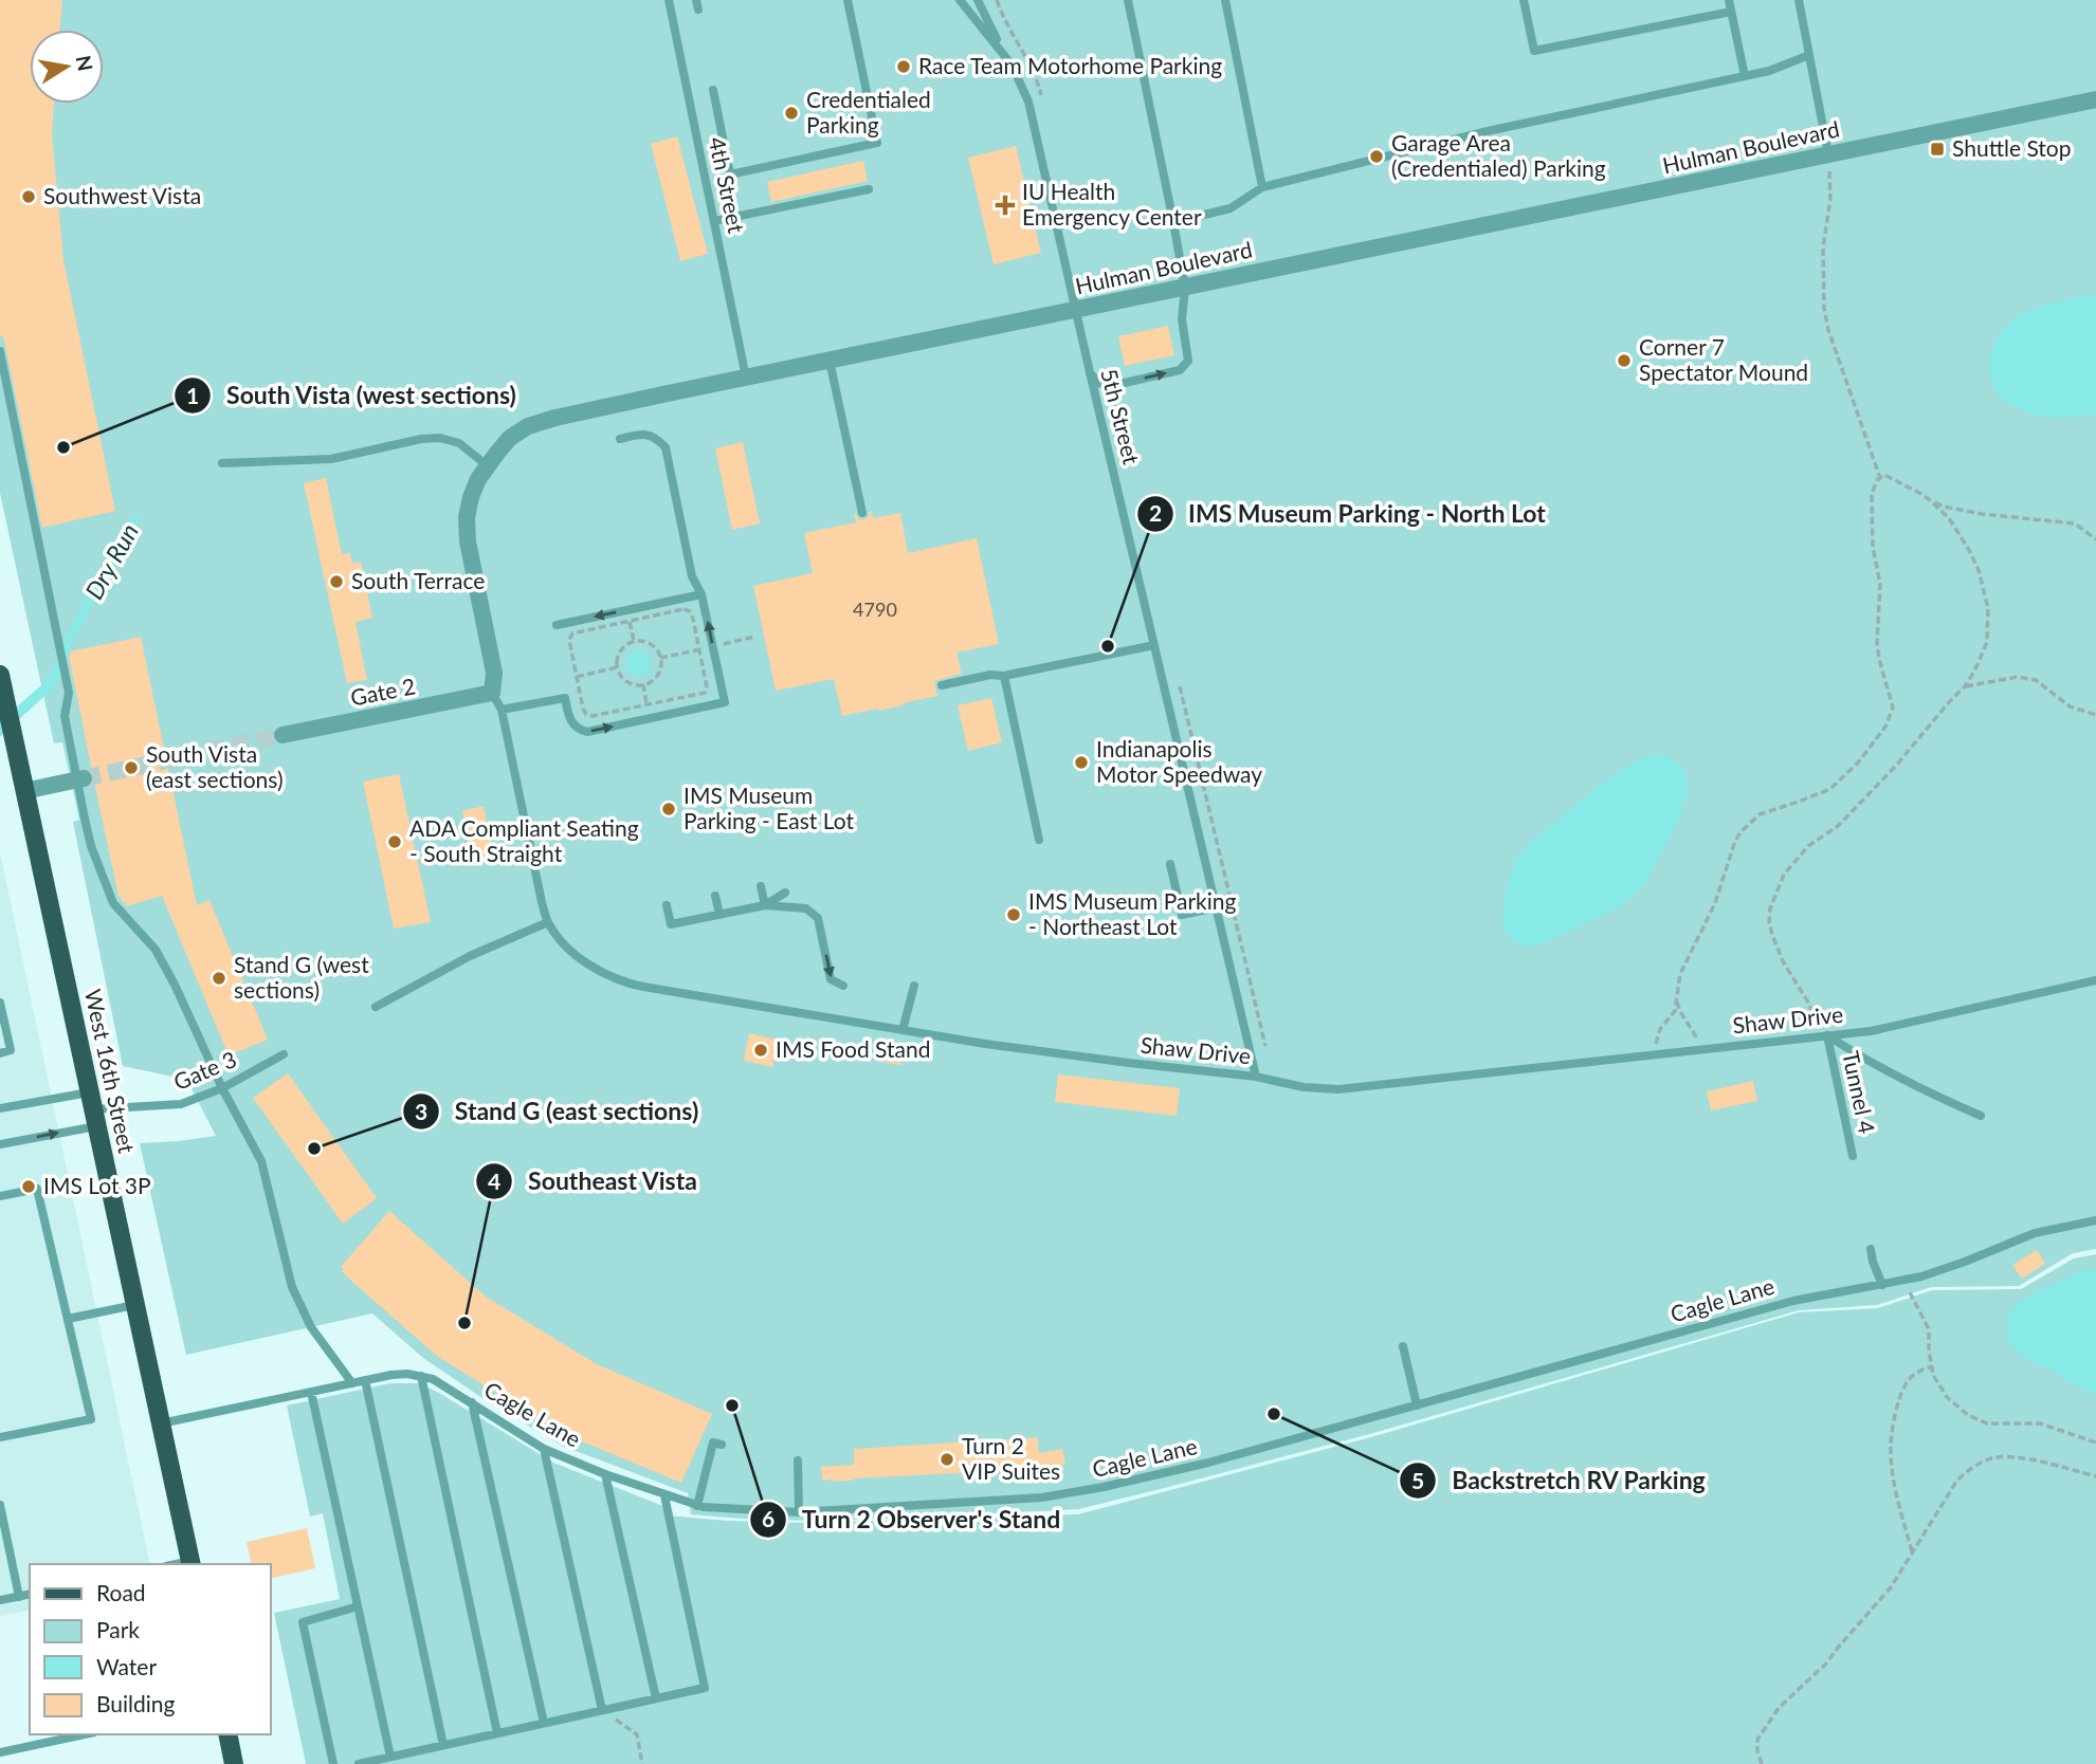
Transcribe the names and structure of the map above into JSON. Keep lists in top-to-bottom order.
{
  "streets": {
    "main road": ["West 16th Street"],
    "street": ["Hulman Boulevard", "Gate 2"],
    "lane": [
      "4th Street",
      "5th Street",
      "Shaw Drive",
      "Gate 3",
      "Tunnel 4",
      "Cagle Lane"
    ]
  },
  "crossings": [
    ["Hulman Boulevard", "4th Street"],
    ["Hulman Boulevard", "5th Street"],
    ["Hulman Boulevard", "Gate 2"],
    ["Hulman Boulevard", "Shaw Drive"],
    ["5th Street", "Shaw Drive"],
    ["Gate 2", "Shaw Drive"],
    ["Shaw Drive", "Tunnel 4"],
    ["West 16th Street", "Gate 3"],
    ["West 16th Street", "Cagle Lane"]
  ],
  "water": ["Dry Run"],
  "places": {
    "other": [
      "Race Team Motorhome Parking",
      "Credentialed Parking",
      "Garage Area (Credentialed) Parking",
      "Southwest Vista",
      "Corner 7 Spectator Mound",
      "South Vista (west sections)",
      "South Terrace",
      "IMS Museum Parking - North Lot",
      "Indianapolis Motor Speedway",
      "South Vista (east sections)",
      "IMS Museum Parking - East Lot",
      "ADA Compliant Seating - South Straight",
      "IMS Museum Parking - Northeast Lot",
      "Stand G (west sections)",
      "IMS Food Stand",
      "Stand G (east sections)",
      "IMS Lot 3P",
      "Southeast Vista",
      "Turn 2 Observer's Stand",
      "Backstretch RV Parking",
      "Turn 2 VIP Suites"
    ],
    "transit": ["Shuttle Stop"],
    "health": ["IU Health Emergency Center"]
  },
  "house_numbers": ["4790"],
  "legend": [
    "Road",
    "Park",
    "Water",
    "Building"
  ],
  "north": "right"
}
